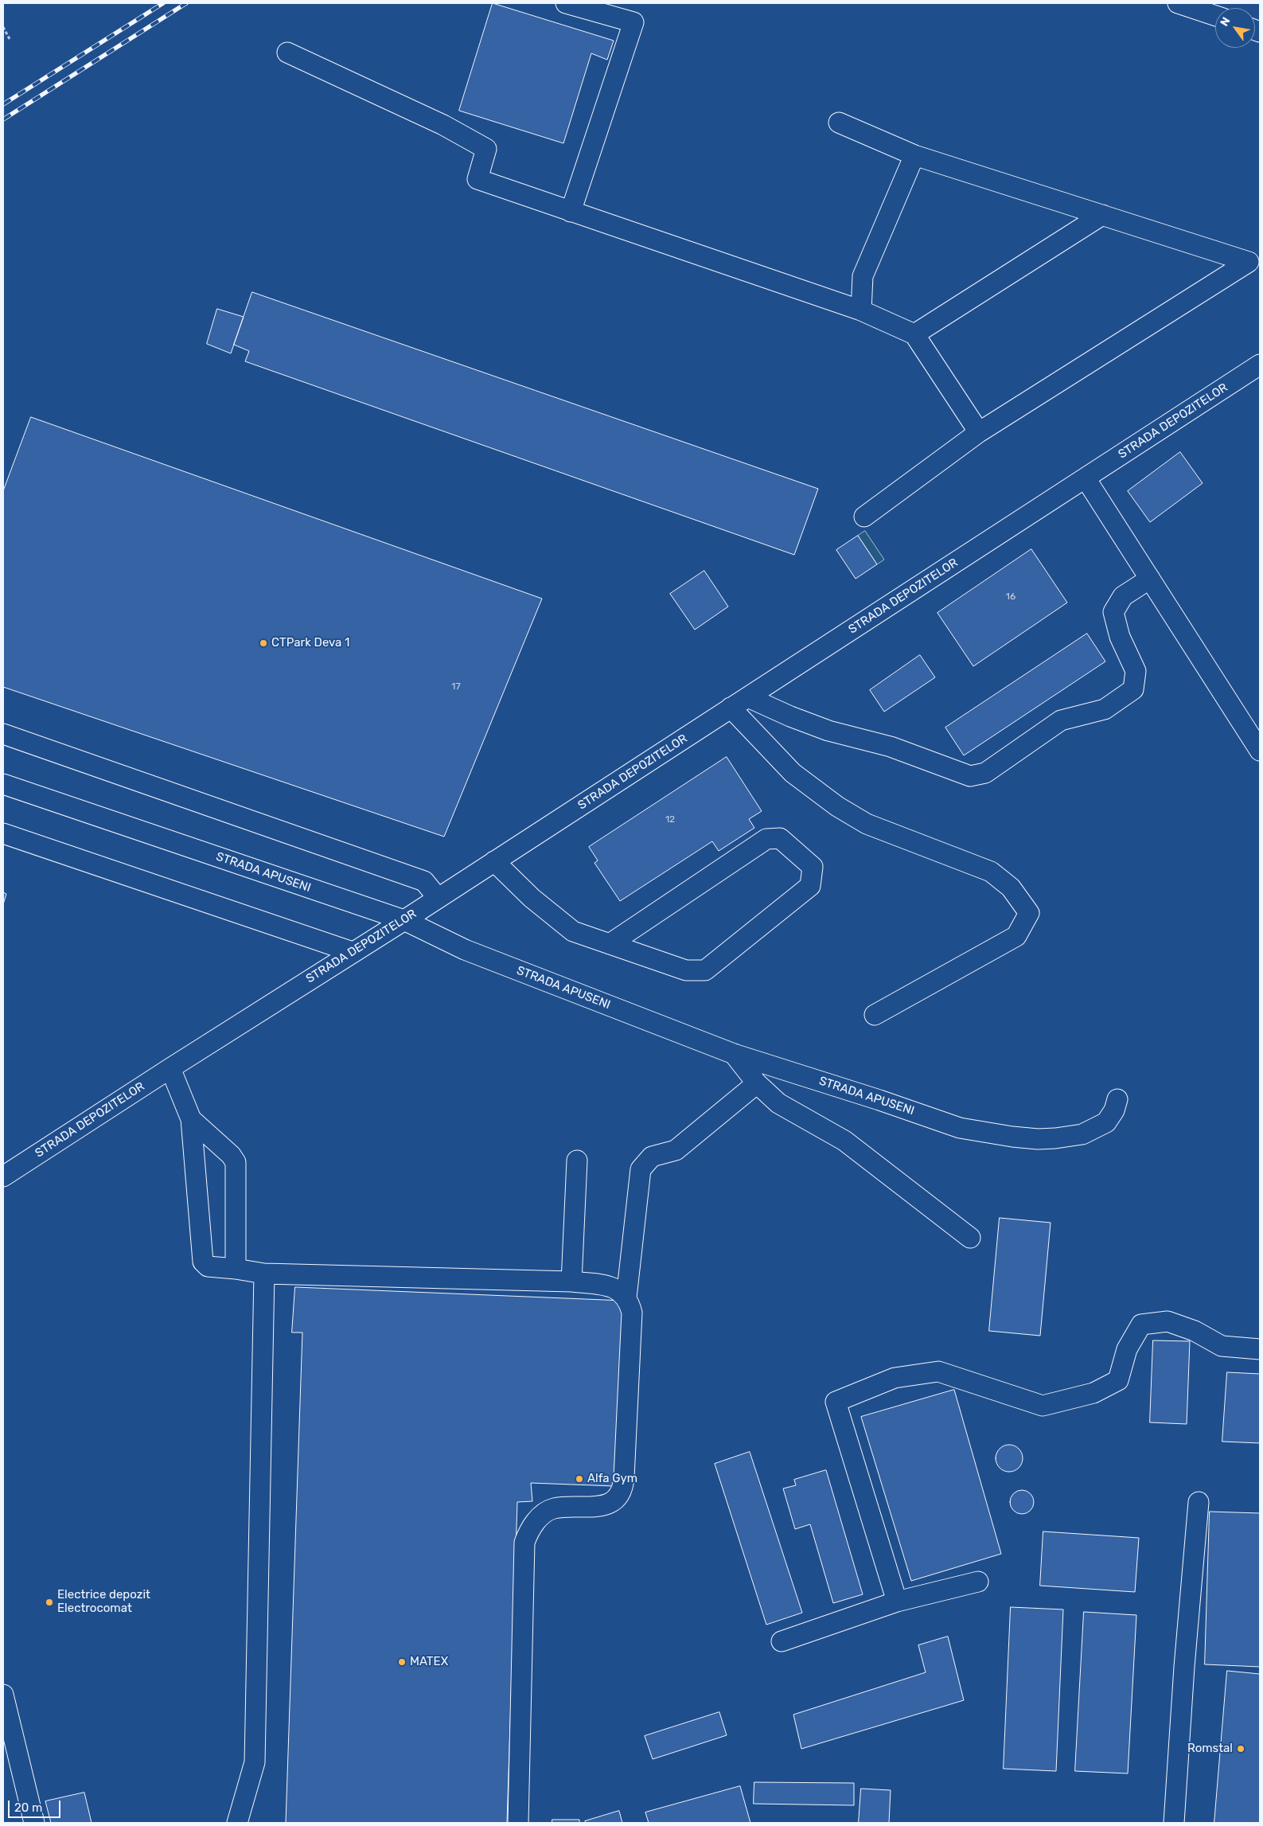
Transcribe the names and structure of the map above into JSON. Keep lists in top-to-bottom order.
{
  "streets": {
    "street": ["STRADA DEPOZITELOR", "STRADA APUSENI"]
  },
  "crossings": [
    ["STRADA DEPOZITELOR", "STRADA APUSENI"]
  ],
  "places": [
    "CTPark Deva 1",
    "Alfa Gym",
    "Electrice depozit Electrocomat",
    "MATEX",
    "Romstal"
  ],
  "house_numbers": ["16", "17", "12"],
  "scale_bar": "20 m",
  "north": "top left"
}
